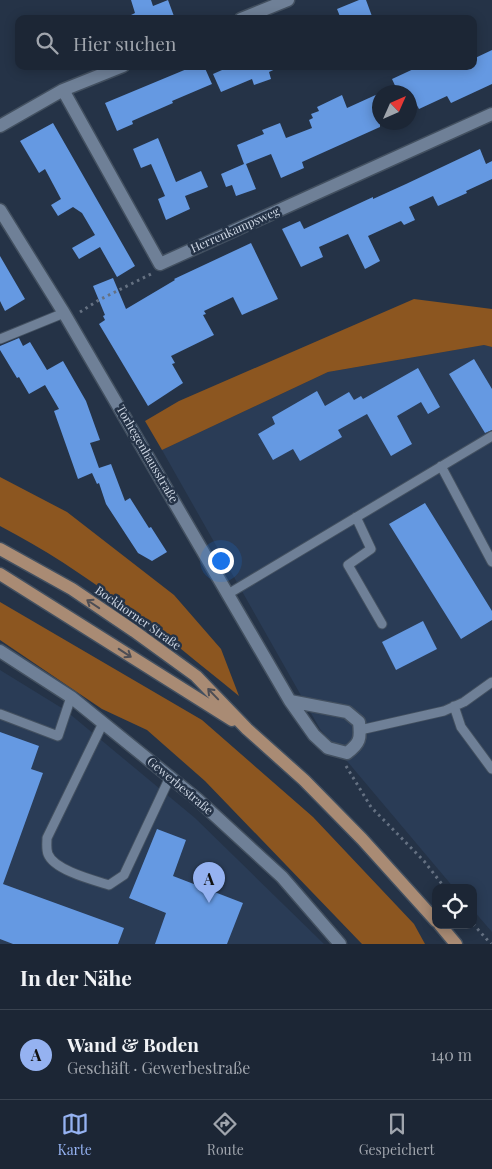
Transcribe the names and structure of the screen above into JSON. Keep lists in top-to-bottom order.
{
  "streets": {
    "main road": ["Bockhorner Straße"],
    "street": ["Herrenkampsweg", "Torhegenhausstraße", "Gewerbestraße"]
  },
  "north": "top right",
  "page": {
    "search": "Hier suchen",
    "pins": "A",
    "heading": "In der Nähe",
    "list": [
      {
        "mark": "A",
        "name": "Wand & Boden",
        "note": "Geschäft · Gewerbestraße",
        "value": "140 m"
      }
    ],
    "nav": ["Karte", "Route", "Gespeichert"]
  }
}
